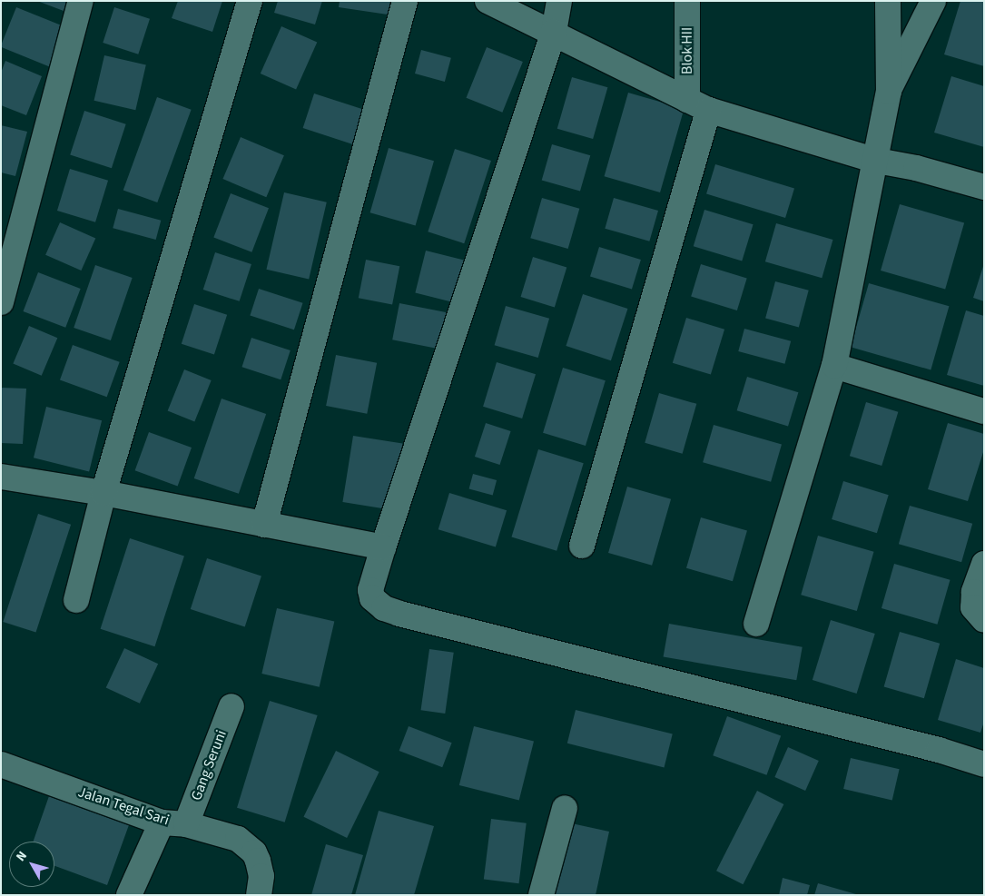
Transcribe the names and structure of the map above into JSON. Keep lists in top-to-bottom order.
{
  "streets": {
    "street": ["Blok HII", "Gang Seruni", "Jalan Tegal Sari"]
  },
  "crossings": [
    ["Gang Seruni", "Jalan Tegal Sari"]
  ],
  "north": "top left"
}
